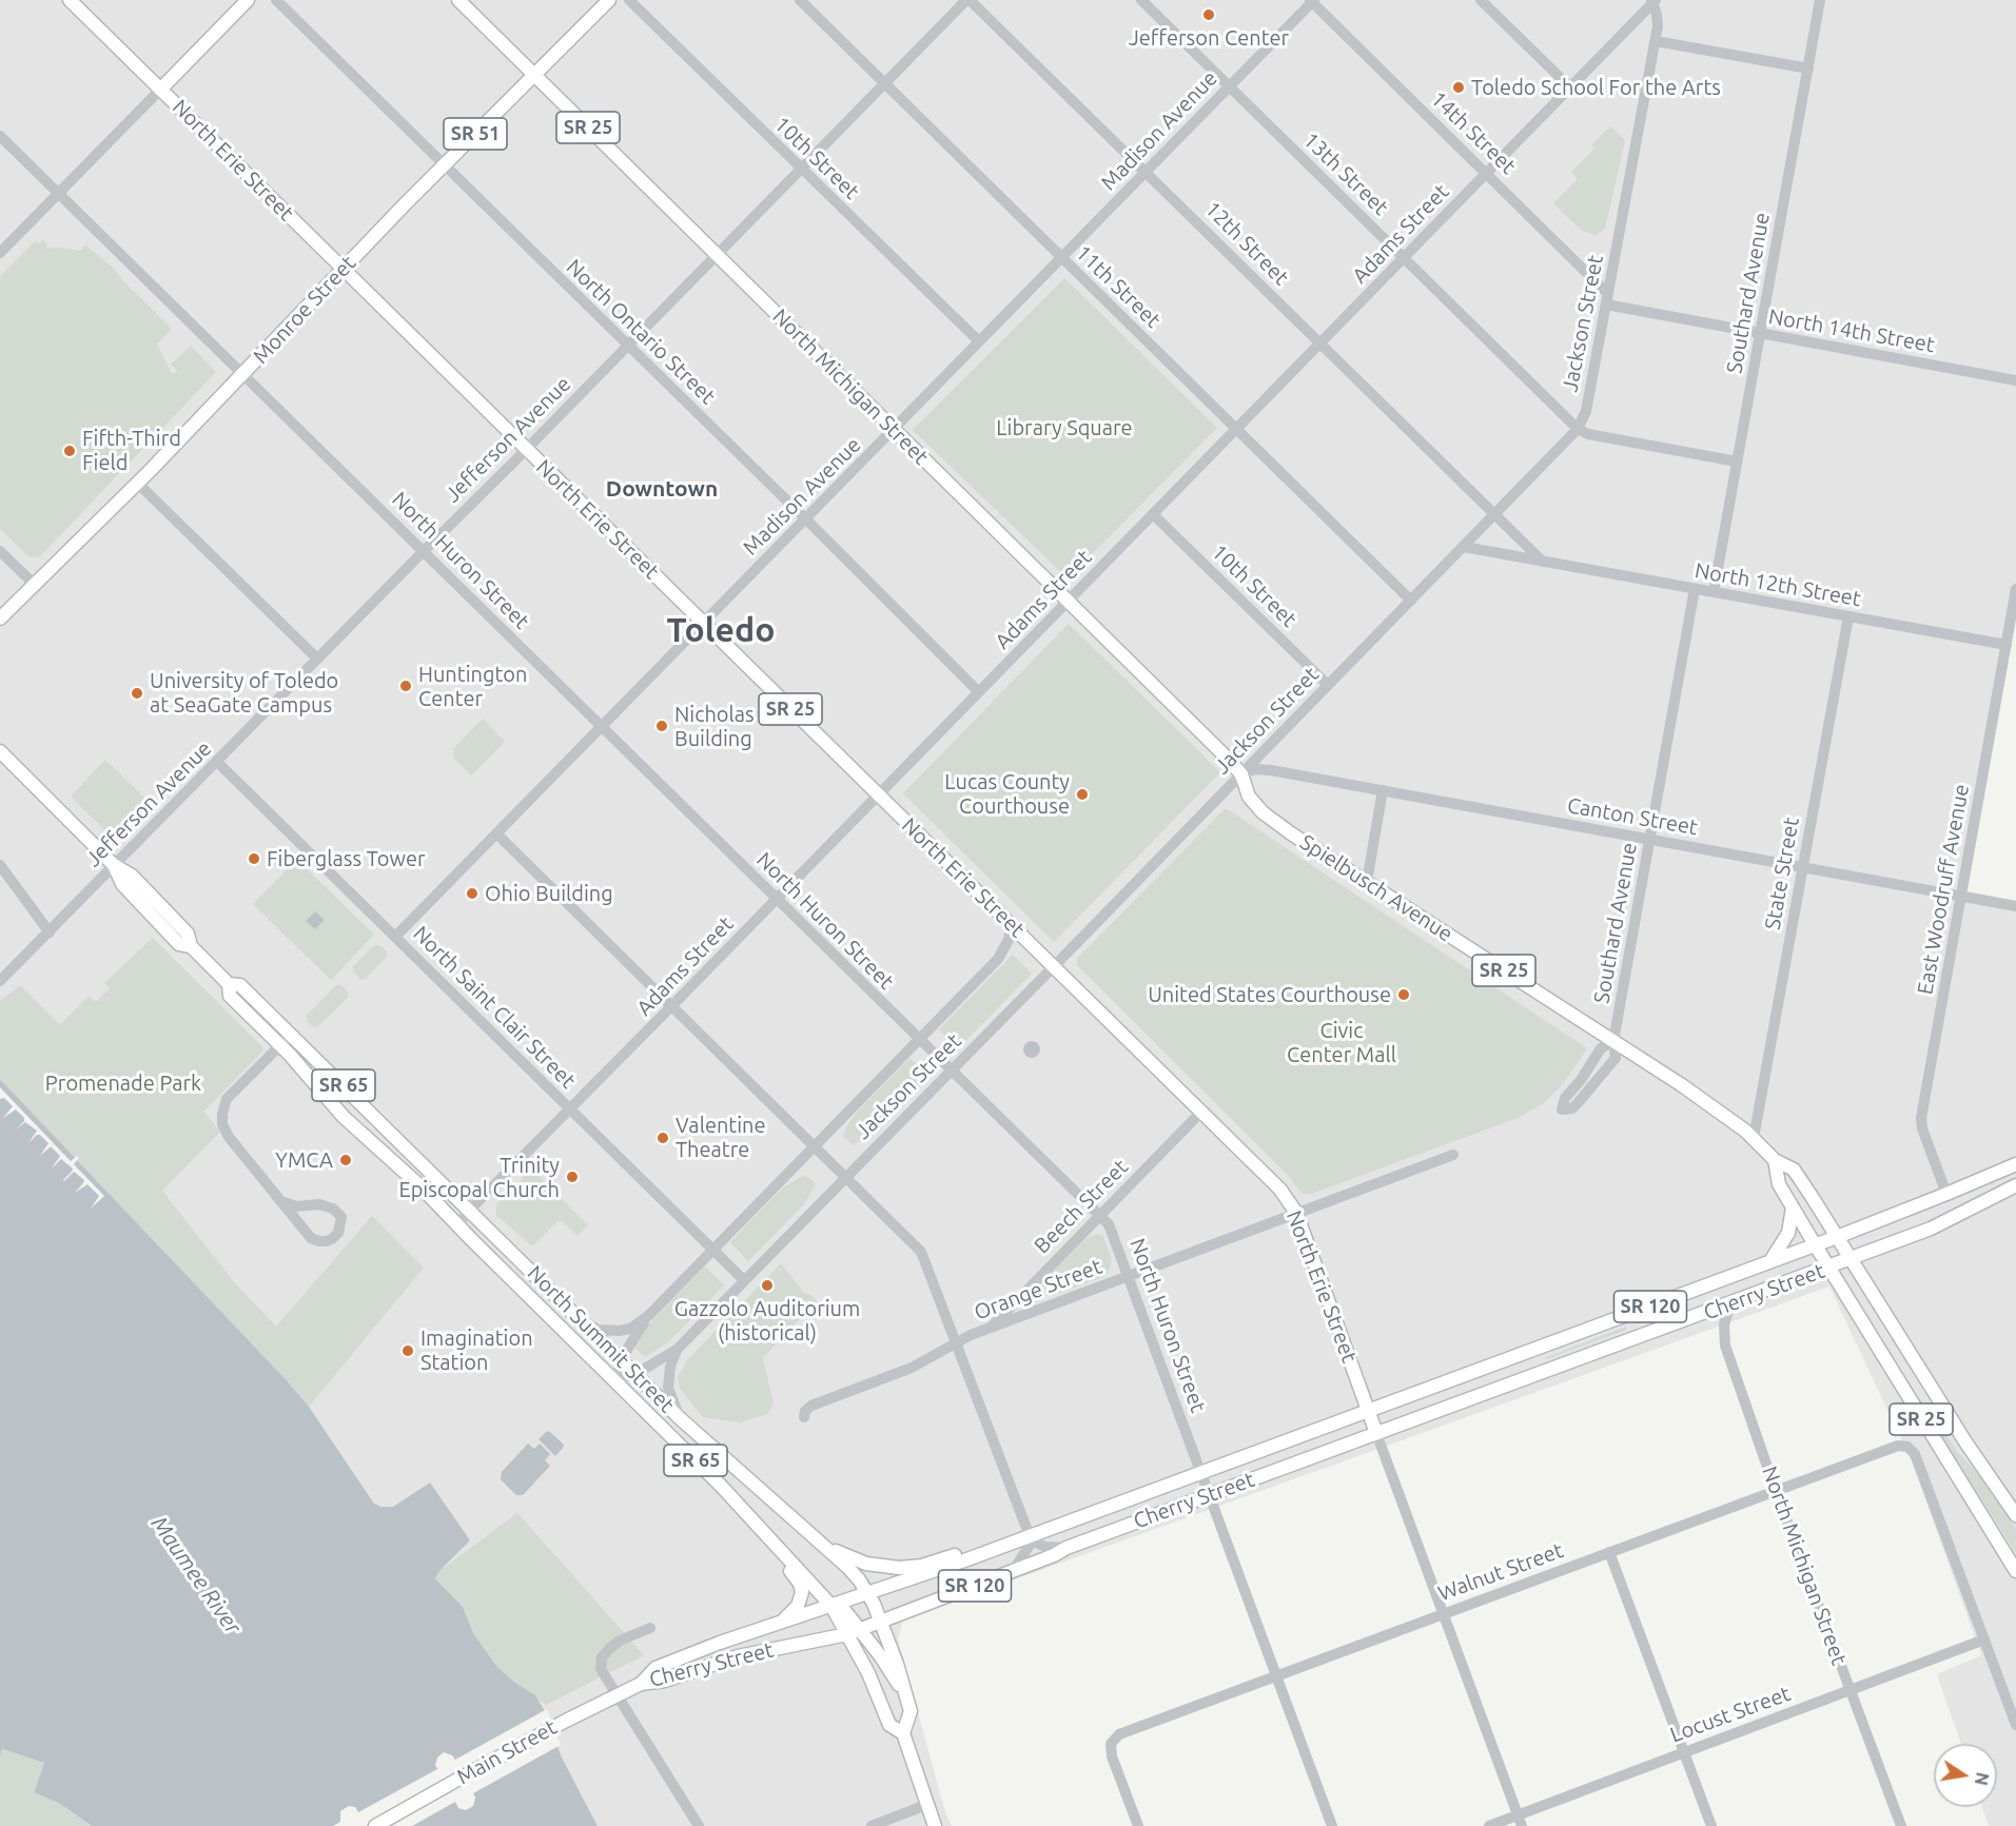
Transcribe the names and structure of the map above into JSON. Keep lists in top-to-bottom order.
{
  "streets": {
    "main road": [
      "SR 25",
      "SR 51",
      "North Erie Street",
      "Monroe Street",
      "North Michigan Street",
      "Spielbusch Avenue",
      "SR 65",
      "Cherry Street",
      "SR 120",
      "North Summit Street",
      "Main Street"
    ],
    "street": [
      "Madison Avenue",
      "14th Street",
      "10th Street",
      "13th Street",
      "Adams Street",
      "12th Street",
      "11th Street",
      "Southard Avenue",
      "Jackson Street",
      "North 14th Street",
      "North Ontario Street",
      "Jefferson Avenue",
      "North Huron Street",
      "North 12th Street",
      "Canton Street",
      "State Street",
      "East Woodruff Avenue",
      "North Saint Clair Street",
      "Beech Street",
      "Orange Street",
      "Walnut Street",
      "Locust Street"
    ]
  },
  "crossings": [
    ["SR 25", "North Erie Street"],
    ["SR 25", "Spielbusch Avenue"],
    ["SR 25", "Cherry Street"],
    ["Madison Avenue", "14th Street"],
    ["Madison Avenue", "10th Street"],
    ["Madison Avenue", "North Erie Street"],
    ["Madison Avenue", "13th Street"],
    ["Madison Avenue", "12th Street"],
    ["Madison Avenue", "11th Street"],
    ["Madison Avenue", "North Ontario Street"],
    ["Madison Avenue", "North Michigan Street"],
    ["Madison Avenue", "North Huron Street"],
    ["Madison Avenue", "North Saint Clair Street"],
    ["14th Street", "Adams Street"],
    ["14th Street", "Jackson Street"],
    ["14th Street", "North 14th Street"],
    ["10th Street", "Adams Street"],
    ["10th Street", "Jackson Street"],
    ["10th Street", "Jefferson Avenue"],
    ["North Erie Street", "Adams Street"],
    ["North Erie Street", "Monroe Street"],
    ["North Erie Street", "Jackson Street"],
    ["North Erie Street", "Jefferson Avenue"],
    ["North Erie Street", "Beech Street"],
    ["North Erie Street", "Orange Street"],
    ["North Erie Street", "Cherry Street"],
    ["North Erie Street", "Walnut Street"],
    ["North Erie Street", "Locust Street"],
    ["13th Street", "Adams Street"],
    ["13th Street", "Jackson Street"],
    ["Adams Street", "12th Street"],
    ["Adams Street", "11th Street"],
    ["Adams Street", "Jackson Street"],
    ["Adams Street", "North Ontario Street"],
    ["Adams Street", "North Michigan Street"],
    ["Adams Street", "North Huron Street"],
    ["Adams Street", "North Saint Clair Street"],
    ["Adams Street", "North Summit Street"],
    ["12th Street", "Jackson Street"],
    ["12th Street", "Jefferson Avenue"],
    ["11th Street", "Jackson Street"],
    ["11th Street", "Jefferson Avenue"],
    ["Southard Avenue", "North 14th Street"],
    ["Southard Avenue", "North 12th Street"],
    ["Southard Avenue", "Canton Street"],
    ["Southard Avenue", "Spielbusch Avenue"],
    ["Monroe Street", "North Ontario Street"],
    ["Monroe Street", "North Michigan Street"],
    ["Monroe Street", "North Huron Street"],
    ["Jackson Street", "North 14th Street"],
    ["Jackson Street", "North Michigan Street"],
    ["Jackson Street", "North Huron Street"],
    ["Jackson Street", "North 12th Street"],
    ["Jackson Street", "Canton Street"],
    ["Jackson Street", "Spielbusch Avenue"],
    ["Jackson Street", "North Saint Clair Street"],
    ["Jackson Street", "North Summit Street"],
    ["North Ontario Street", "Jefferson Avenue"],
    ["North Michigan Street", "Jefferson Avenue"],
    ["North Michigan Street", "Canton Street"],
    ["North Michigan Street", "Spielbusch Avenue"],
    ["North Michigan Street", "Cherry Street"],
    ["North Michigan Street", "Walnut Street"],
    ["North Michigan Street", "Locust Street"],
    ["Jefferson Avenue", "North Huron Street"],
    ["Jefferson Avenue", "North Saint Clair Street"],
    ["Jefferson Avenue", "North Summit Street"],
    ["North Huron Street", "Beech Street"],
    ["North Huron Street", "Orange Street"],
    ["North Huron Street", "Cherry Street"],
    ["North Huron Street", "Walnut Street"],
    ["North 12th Street", "State Street"],
    ["North 12th Street", "East Woodruff Avenue"],
    ["Canton Street", "State Street"],
    ["Canton Street", "Spielbusch Avenue"],
    ["Canton Street", "East Woodruff Avenue"],
    ["State Street", "Spielbusch Avenue"],
    ["Spielbusch Avenue", "Cherry Street"],
    ["East Woodruff Avenue", "Cherry Street"],
    ["Beech Street", "Orange Street"],
    ["Cherry Street", "North Summit Street"],
    ["Cherry Street", "Main Street"],
    ["Walnut Street", "Locust Street"]
  ],
  "districts": ["Downtown", "Toledo"],
  "water": ["Maumee River"],
  "parks": ["Library Square", "Civic Center Mall", "Promenade Park"],
  "places": [
    "Jefferson Center",
    "Toledo School For the Arts",
    "Fifth-Third Field",
    "Huntington Center",
    "University of Toledo at SeaGate Campus",
    "Nicholas Building",
    "Lucas County Courthouse",
    "Fiberglass Tower",
    "Ohio Building",
    "United States Courthouse",
    "Valentine Theatre",
    "YMCA",
    "Trinity Episcopal Church",
    "Gazzolo Auditorium (historical)",
    "Imagination Station"
  ],
  "north": "right"
}
